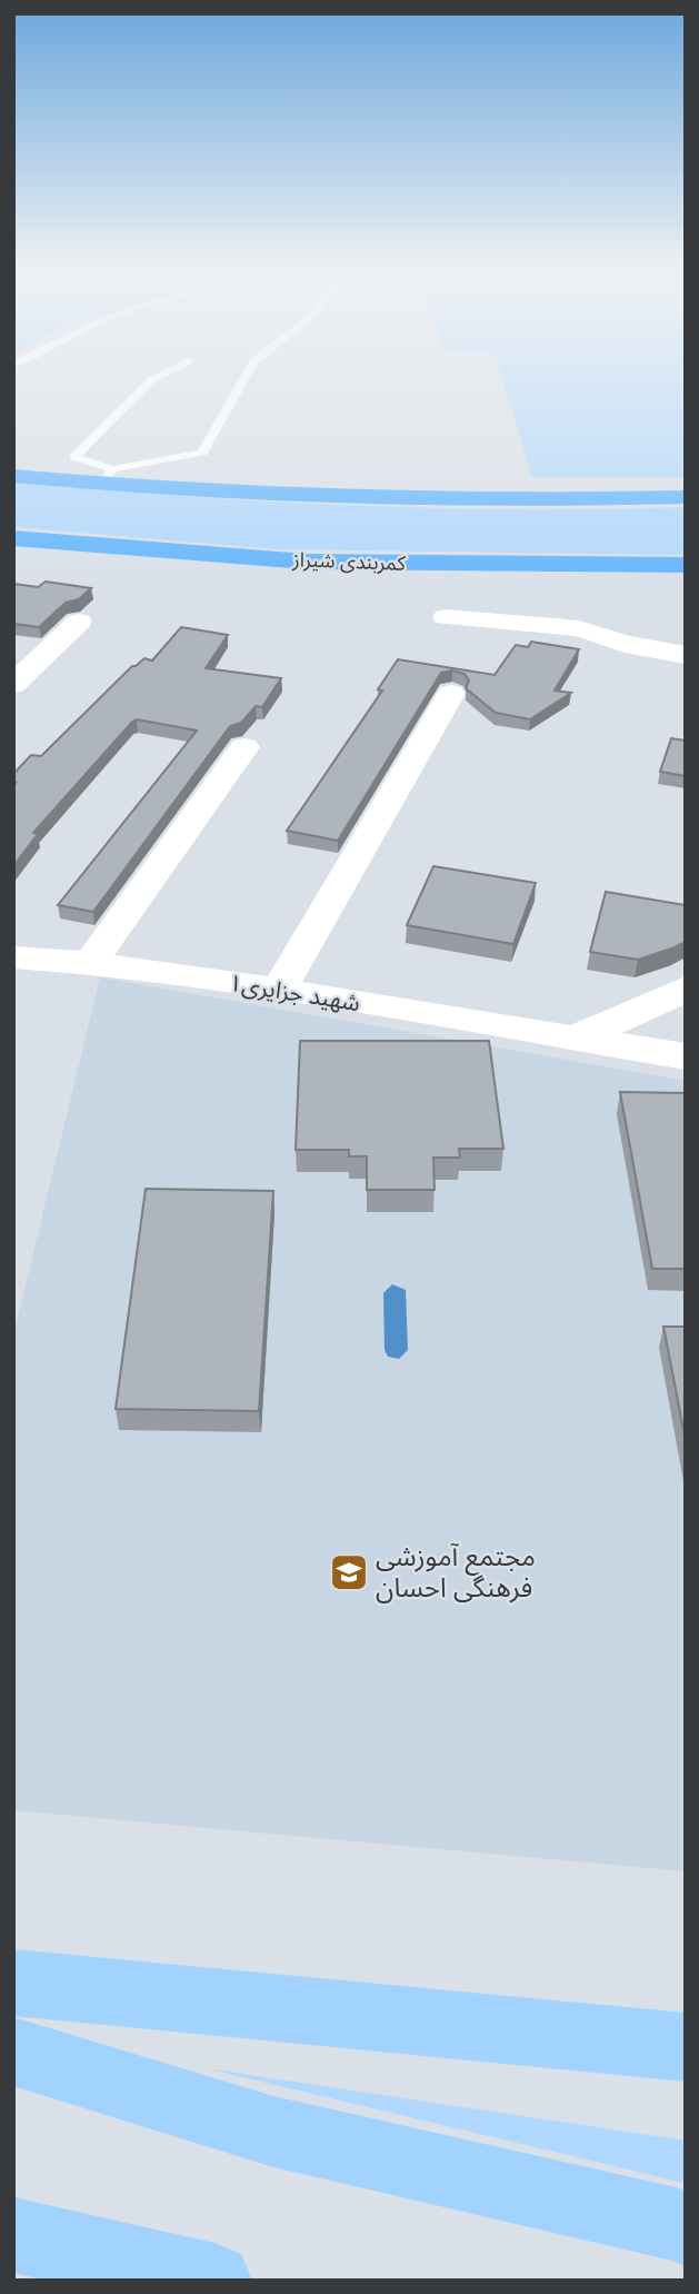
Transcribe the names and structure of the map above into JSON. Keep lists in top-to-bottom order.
{
  "streets": {
    "highway": ["کمربندی شیراز"],
    "street": ["شهید جزایری۱"]
  },
  "places": {
    "school or university": ["مجتمع آموزشی فرهنگی احسان"]
  }
}
